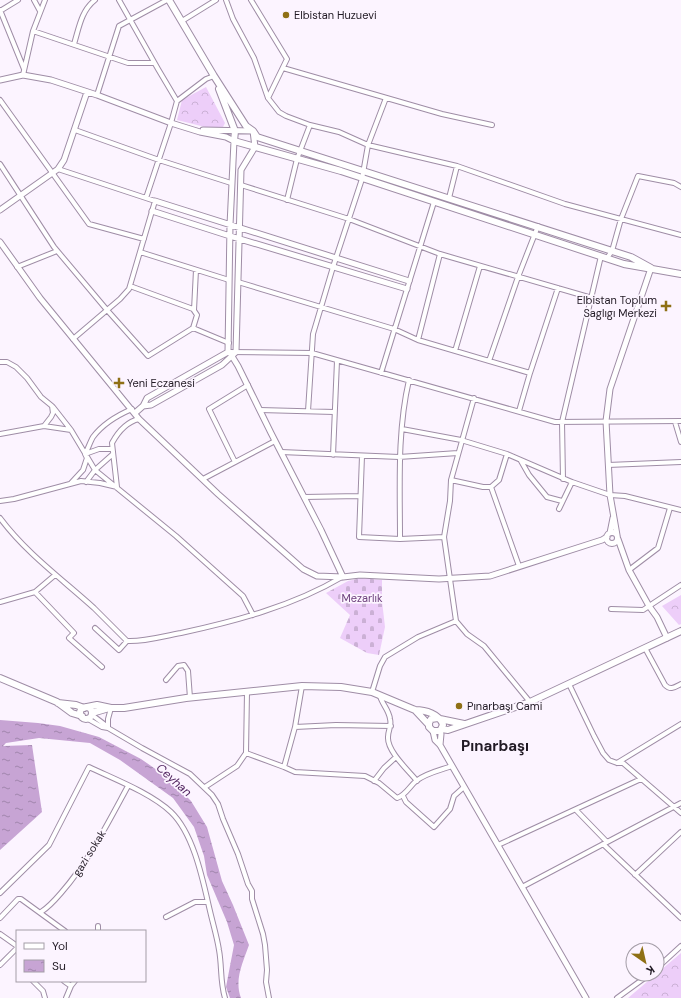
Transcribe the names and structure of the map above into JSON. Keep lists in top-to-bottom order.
{
  "streets": {
    "street": ["gazi sokak"]
  },
  "districts": ["Pınarbaşı"],
  "water": ["Ceyhan"],
  "parks": ["Mezarlık"],
  "places": {
    "other": ["Elbistan Huzuevi", "Pınarbaşı Cami"],
    "health": ["Elbistan Toplum Saglıgı Merkezi", "Yeni Eczanesi"]
  },
  "legend": ["Yol", "Su"],
  "north": "bottom right"
}
